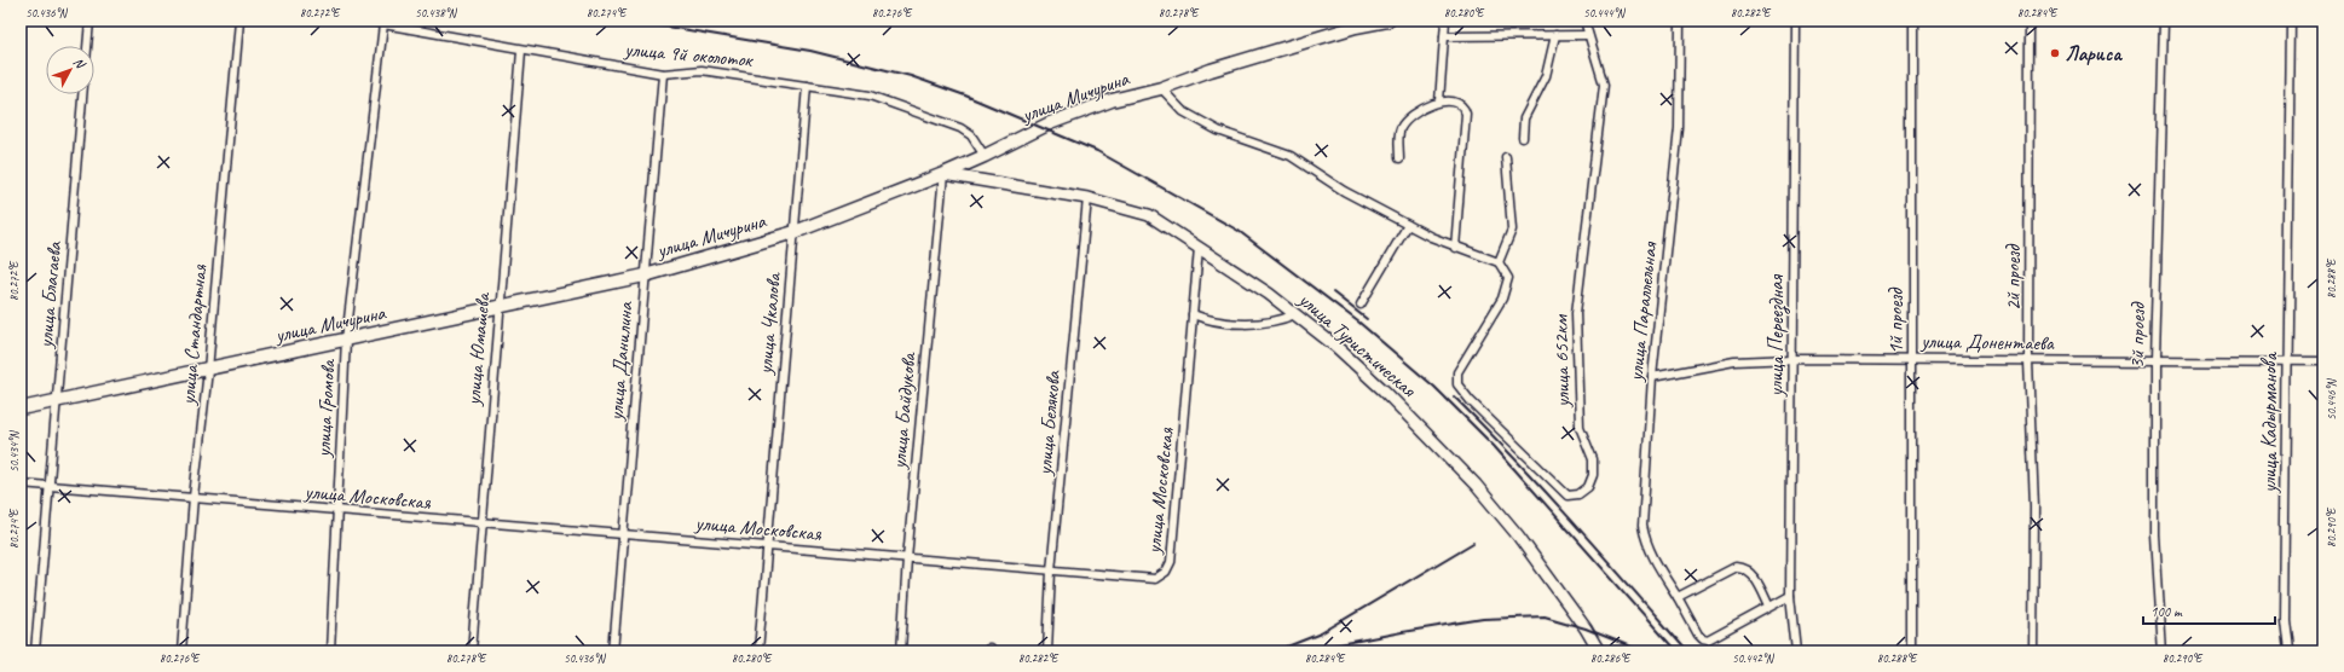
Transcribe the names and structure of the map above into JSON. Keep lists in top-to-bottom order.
{
  "streets": {
    "main road": ["улица Мичурина"],
    "street": [
      "улица 9й околоток",
      "2й проезд",
      "улица Благаева",
      "улица Параллельная",
      "1й проезд",
      "улица Чкалова",
      "улица Стандартная",
      "улица Переездная",
      "3й проезд",
      "улица Донентаева",
      "улица Туристическая",
      "улица Юмашева",
      "улица Данилина",
      "улица 652км",
      "улица Громова",
      "улица Байдукова",
      "улица Белякова",
      "улица Кадырманова",
      "улица Московская"
    ]
  },
  "crossings": [
    ["улица 9й околоток", "улица Мичурина"],
    ["улица 9й околоток", "улица Чкалова"],
    ["улица 9й околоток", "улица Юмашева"],
    ["улица 9й околоток", "улица Данилина"],
    ["улица 9й околоток", "улица Громова"],
    ["улица Мичурина", "улица Благаева"],
    ["улица Мичурина", "улица Чкалова"],
    ["улица Мичурина", "улица Стандартная"],
    ["улица Мичурина", "улица Туристическая"],
    ["улица Мичурина", "улица Юмашева"],
    ["улица Мичурина", "улица Данилина"],
    ["улица Мичурина", "улица Громова"],
    ["улица Мичурина", "улица Байдукова"],
    ["2й проезд", "улица Донентаева"],
    ["улица Благаева", "улица Московская"],
    ["улица Параллельная", "улица Донентаева"],
    ["1й проезд", "улица Донентаева"],
    ["улица Чкалова", "улица Московская"],
    ["улица Стандартная", "улица Московская"],
    ["улица Переездная", "улица Донентаева"],
    ["3й проезд", "улица Донентаева"],
    ["улица Донентаева", "улица Кадырманова"],
    ["улица Туристическая", "улица Байдукова"],
    ["улица Туристическая", "улица Белякова"],
    ["улица Туристическая", "улица Московская"],
    ["улица Юмашева", "улица Московская"],
    ["улица Данилина", "улица Московская"],
    ["улица Громова", "улица Московская"],
    ["улица Байдукова", "улица Московская"],
    ["улица Белякова", "улица Московская"]
  ],
  "places": ["Лариса"],
  "scale_bar": "100 m",
  "north": "top right",
  "coordinates": [
    "50.436°N",
    "80.272°E",
    "50.438°N",
    "80.274°E",
    "80.276°E",
    "80.278°E",
    "80.280°E",
    "50.444°N",
    "80.282°E",
    "80.284°E",
    "80.288°E",
    "50.446°N",
    "50.434°N",
    "80.290°E",
    "80.286°E",
    "50.442°N"
  ]
}
